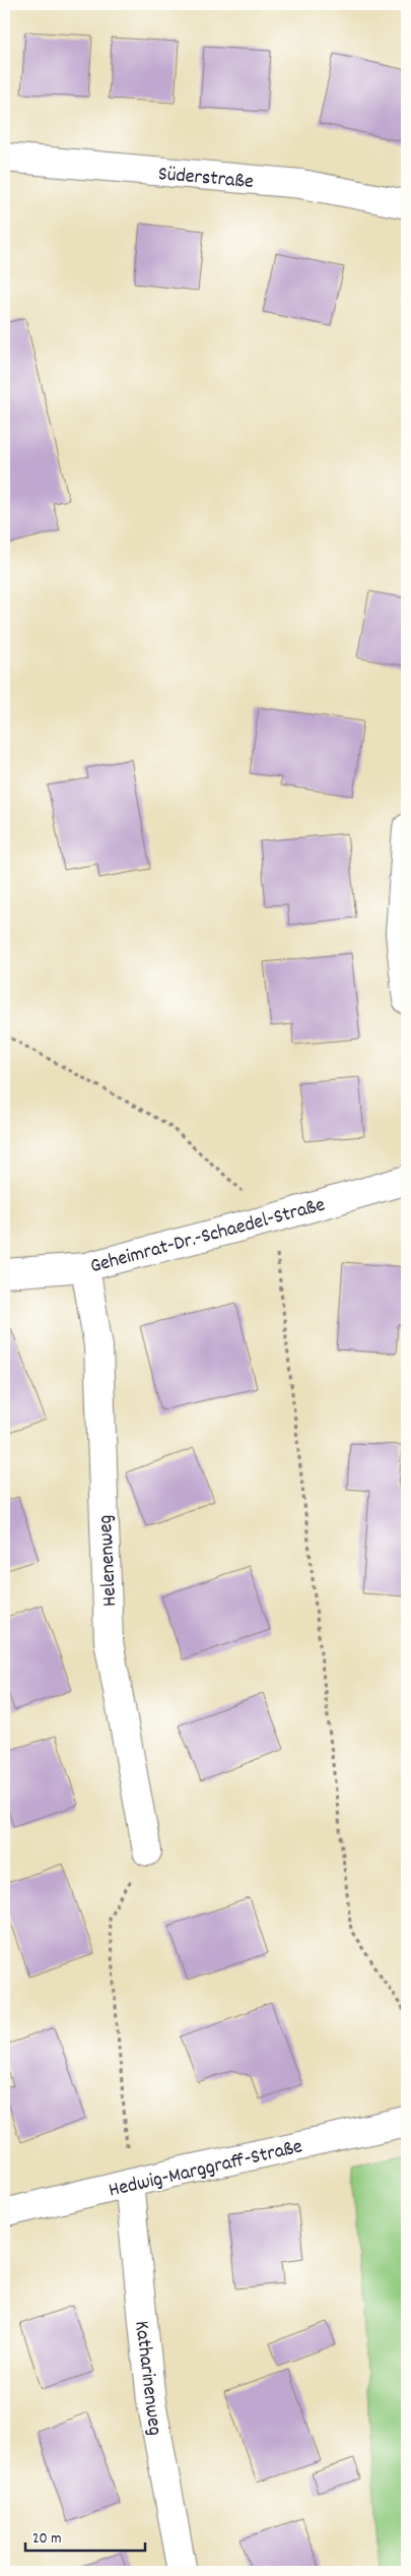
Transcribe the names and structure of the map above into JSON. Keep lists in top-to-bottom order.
{
  "streets": {
    "street": [
      "Süderstraße",
      "Geheimrat-Dr.-Schaedel-Straße",
      "Helenenweg",
      "Hedwig-Marggraff-Straße",
      "Katharinenweg"
    ]
  },
  "crossings": [
    ["Geheimrat-Dr.-Schaedel-Straße", "Helenenweg"],
    ["Hedwig-Marggraff-Straße", "Katharinenweg"]
  ],
  "scale_bar": "20 m"
}
